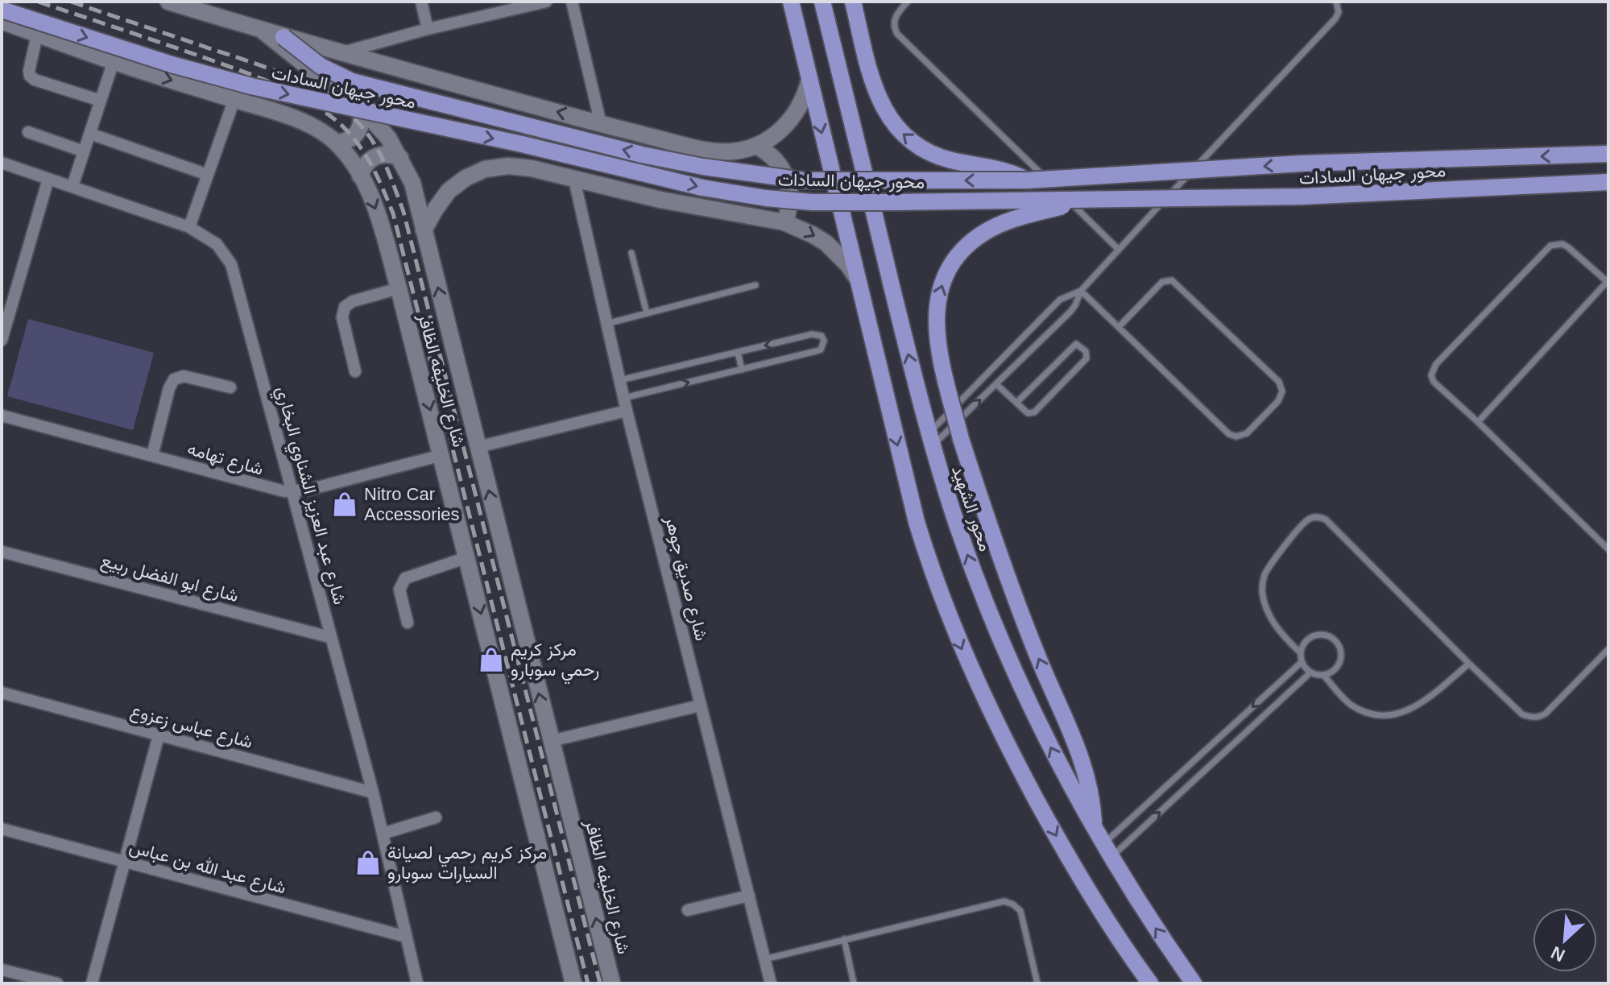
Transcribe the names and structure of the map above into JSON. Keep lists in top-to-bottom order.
{
  "streets": {
    "main road": ["محور جيهان السادات", "محور الشهيد"],
    "street": [
      "شارع الخليفه الظافر",
      "شارع تهامه",
      "شارع عبد العزيز الشناوي البخاري",
      "شارع ابو الفضل ربيع",
      "شارع صديق جوهر",
      "شارع عباس زعزوع",
      "شارع عبد الله بن عباس"
    ]
  },
  "crossings": [
    ["شارع الخليفه الظافر", "شارع تهامه"],
    ["شارع تهامه", "شارع عبد العزيز الشناوي البخاري"],
    ["شارع عبد العزيز الشناوي البخاري", "شارع ابو الفضل ربيع"],
    ["شارع عبد العزيز الشناوي البخاري", "شارع عباس زعزوع"],
    ["شارع عبد العزيز الشناوي البخاري", "شارع عبد الله بن عباس"]
  ],
  "places": {
    "shop": ["Nitro Car Accessories", "مركز كريم رحمي سوبارو", "مركز كريم رحمي لصيانة السيارات سوبارو"]
  },
  "north": "bottom left"
}
